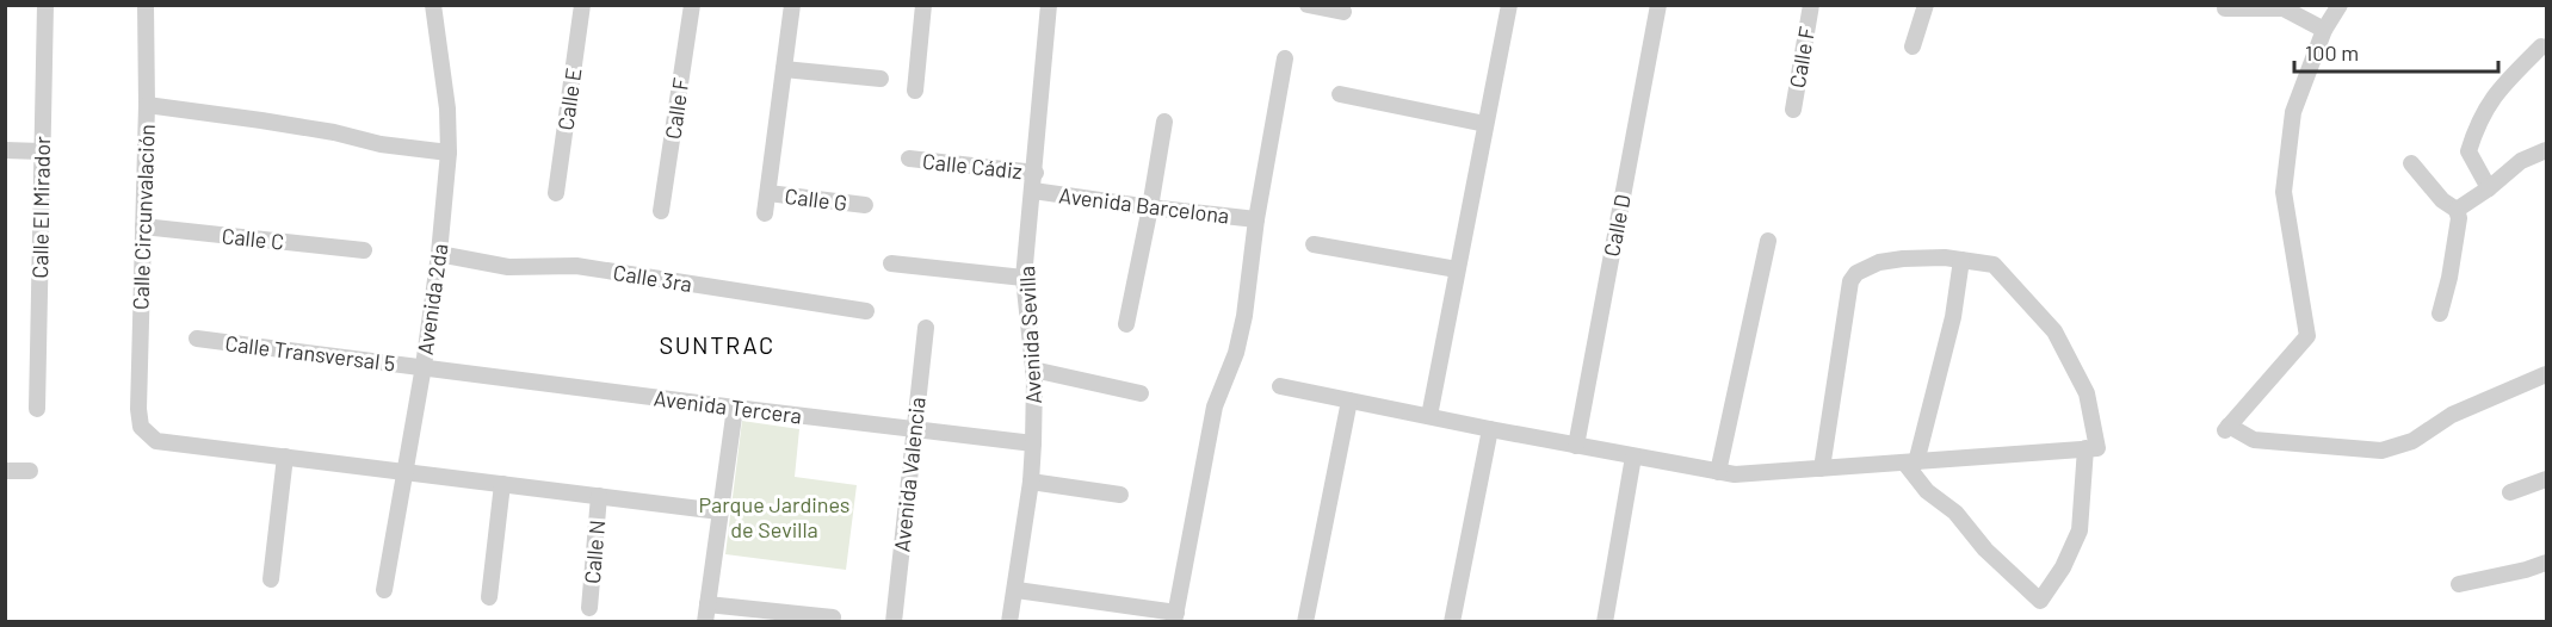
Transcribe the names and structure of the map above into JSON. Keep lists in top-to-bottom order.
{
  "streets": {
    "street": [
      "Calle F",
      "Calle E",
      "Calle Cádiz",
      "Calle G",
      "Avenida Barcelona",
      "Calle El Mirador",
      "Calle Circunvalación",
      "Calle D",
      "Calle C",
      "Calle 3ra",
      "Avenida 2da",
      "Avenida Sevilla",
      "Calle Transversal 5",
      "Avenida Tercera",
      "Avenida Valencia",
      "Calle N"
    ]
  },
  "crossings": [
    ["Calle Cádiz", "Avenida Sevilla"],
    ["Avenida Barcelona", "Avenida Sevilla"],
    ["Calle Circunvalación", "Calle C"],
    ["Calle 3ra", "Avenida 2da"],
    ["Avenida 2da", "Calle Transversal 5"],
    ["Avenida 2da", "Avenida Tercera"],
    ["Avenida Sevilla", "Avenida Tercera"],
    ["Calle Transversal 5", "Avenida Tercera"],
    ["Avenida Tercera", "Avenida Valencia"]
  ],
  "districts": ["SUNTRAC"],
  "parks": ["Parque Jardines de Sevilla"],
  "scale_bar": "100 m"
}
